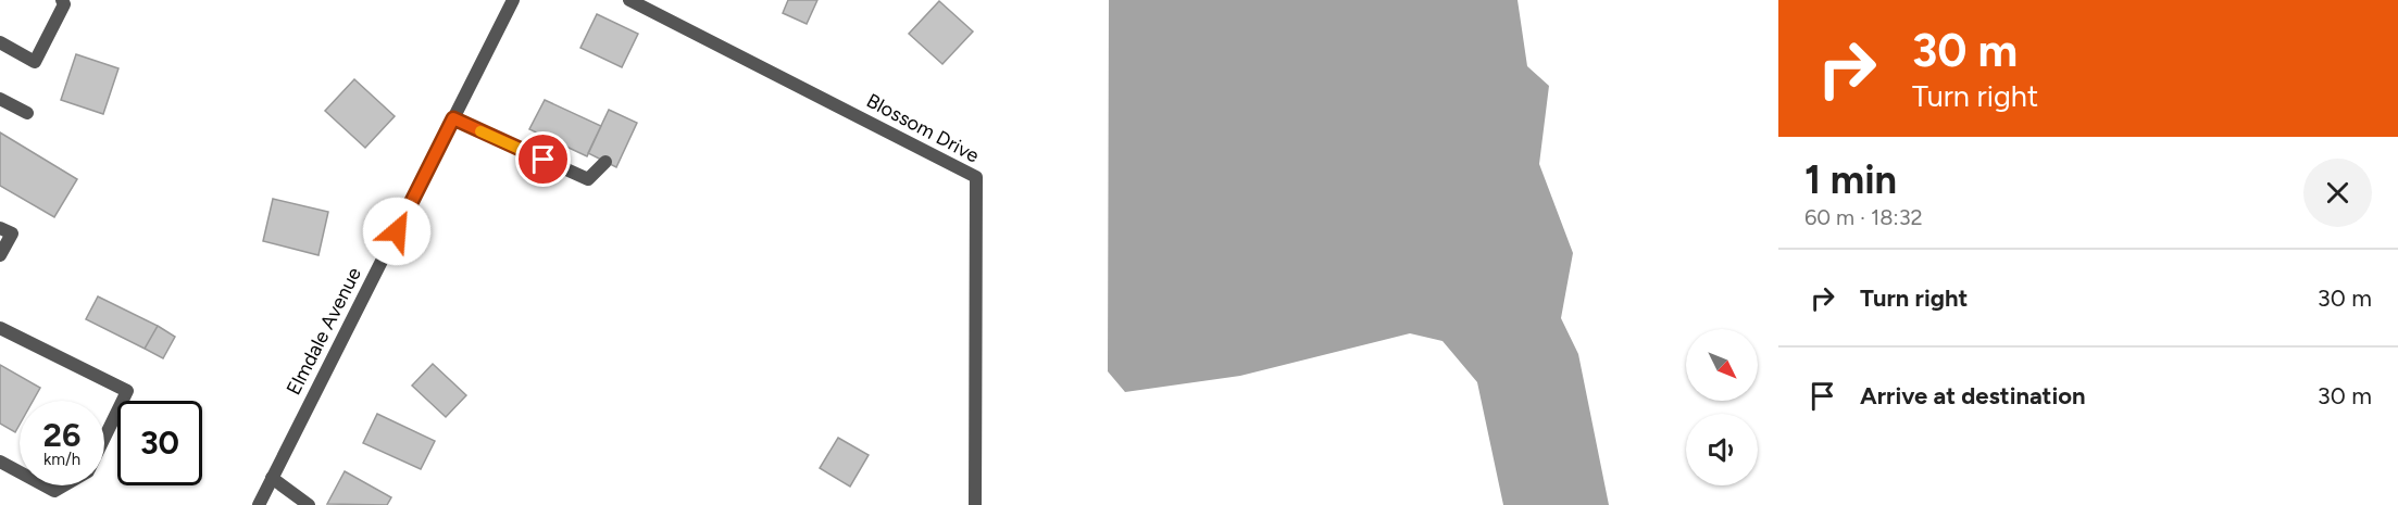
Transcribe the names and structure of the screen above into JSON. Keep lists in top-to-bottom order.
{
  "streets": {
    "street": ["Blossom Drive", "Elmdale Avenue"]
  },
  "north": "bottom right",
  "page": {
    "turn": ["30 m", "Turn right"],
    "heading": ["1 min", "60 m · 18:32"],
    "list": [
      {
        "name": "Turn right",
        "value": "30 m"
      },
      {
        "name": "Arrive at destination",
        "value": "30 m"
      }
    ],
    "speed": "26 km/h",
    "limit": "30"
  }
}
